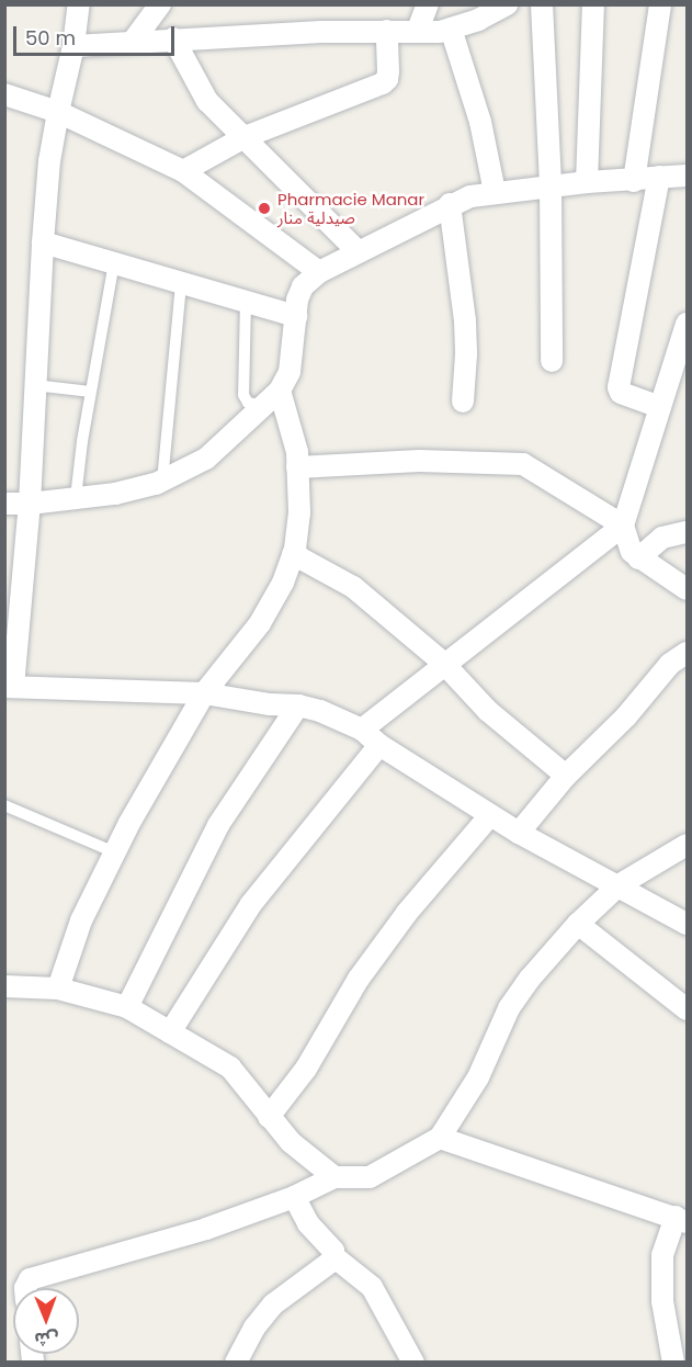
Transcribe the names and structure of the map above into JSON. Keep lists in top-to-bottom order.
{
  "places": ["Pharmacie Manar صيدلية منار"],
  "scale_bar": "50 m",
  "north": "bottom"
}
